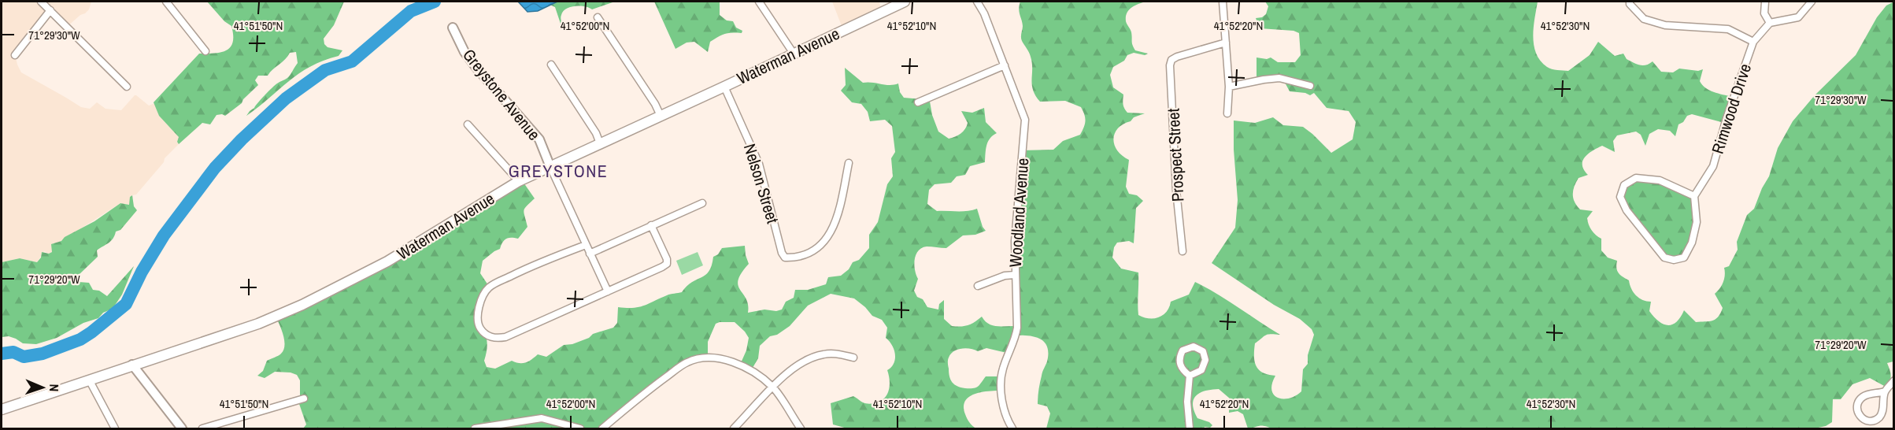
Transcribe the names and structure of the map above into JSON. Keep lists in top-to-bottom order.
{
  "streets": {
    "main road": ["Waterman Avenue"],
    "street": [
      "Greystone Avenue",
      "Rimwood Drive",
      "Prospect Street",
      "Nelson Street",
      "Woodland Avenue"
    ]
  },
  "crossings": [
    ["Waterman Avenue", "Greystone Avenue"],
    ["Waterman Avenue", "Nelson Street"]
  ],
  "districts": ["GREYSTONE"],
  "north": "right",
  "coordinates": [
    "41°51'50\"N",
    "41°52'00\"N",
    "41°52'10\"N",
    "41°52'20\"N",
    "41°52'30\"N",
    "71°29'30\"W",
    "71°29'20\"W"
  ]
}
